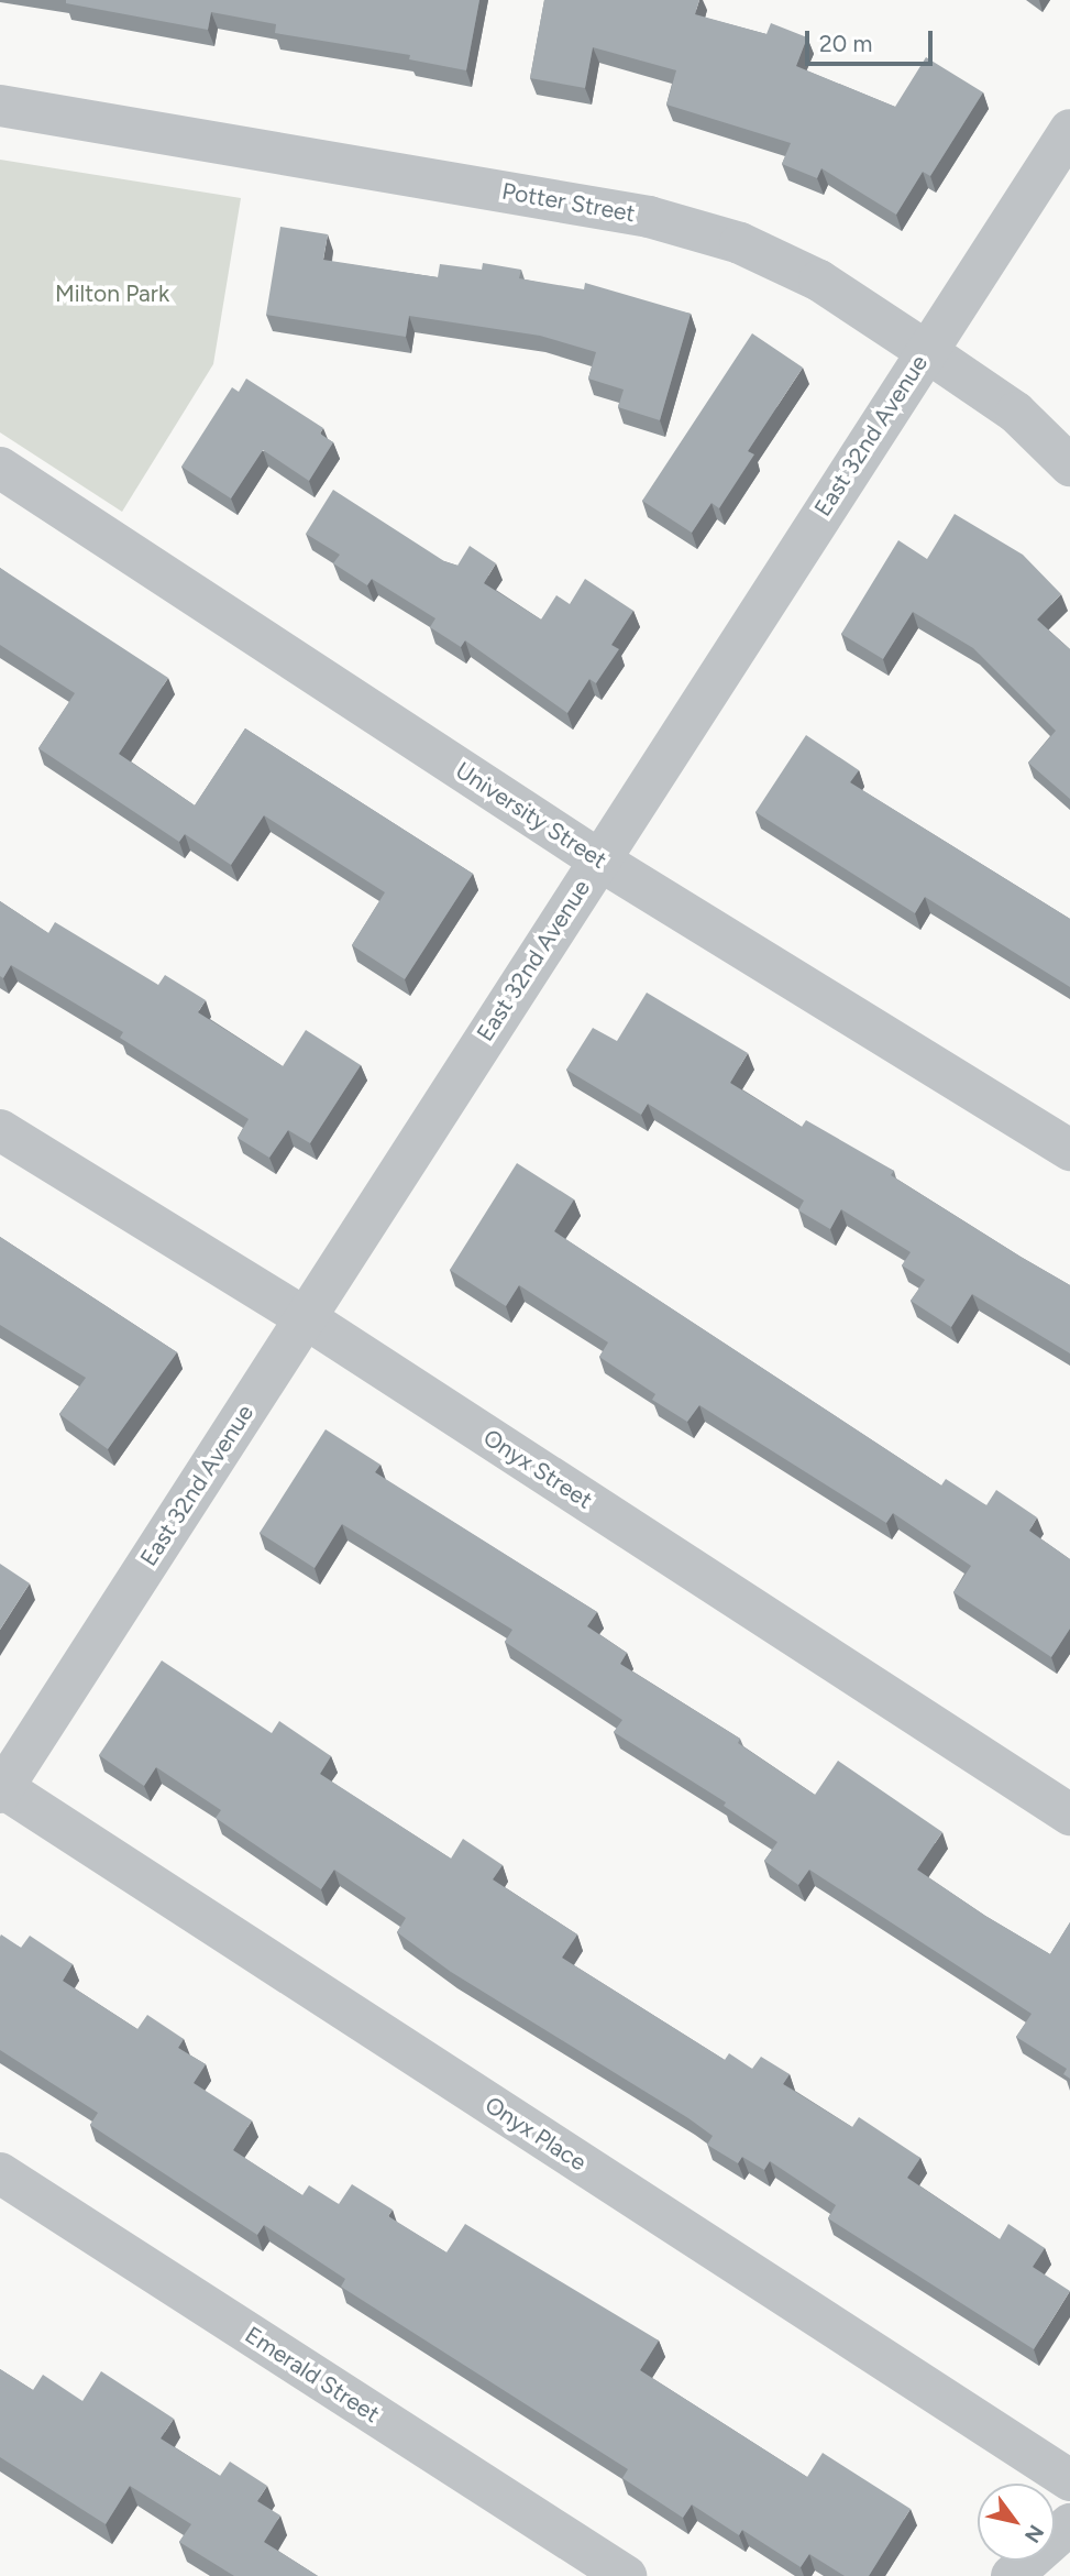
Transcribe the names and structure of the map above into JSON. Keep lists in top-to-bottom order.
{
  "streets": {
    "street": [
      "Potter Street",
      "East 32nd Avenue",
      "University Street",
      "Onyx Street",
      "Onyx Place",
      "Emerald Street"
    ]
  },
  "crossings": [
    ["Potter Street", "East 32nd Avenue"],
    ["East 32nd Avenue", "University Street"],
    ["East 32nd Avenue", "Onyx Street"],
    ["East 32nd Avenue", "Onyx Place"]
  ],
  "parks": ["Milton Park"],
  "scale_bar": "20 m",
  "north": "bottom right"
}
